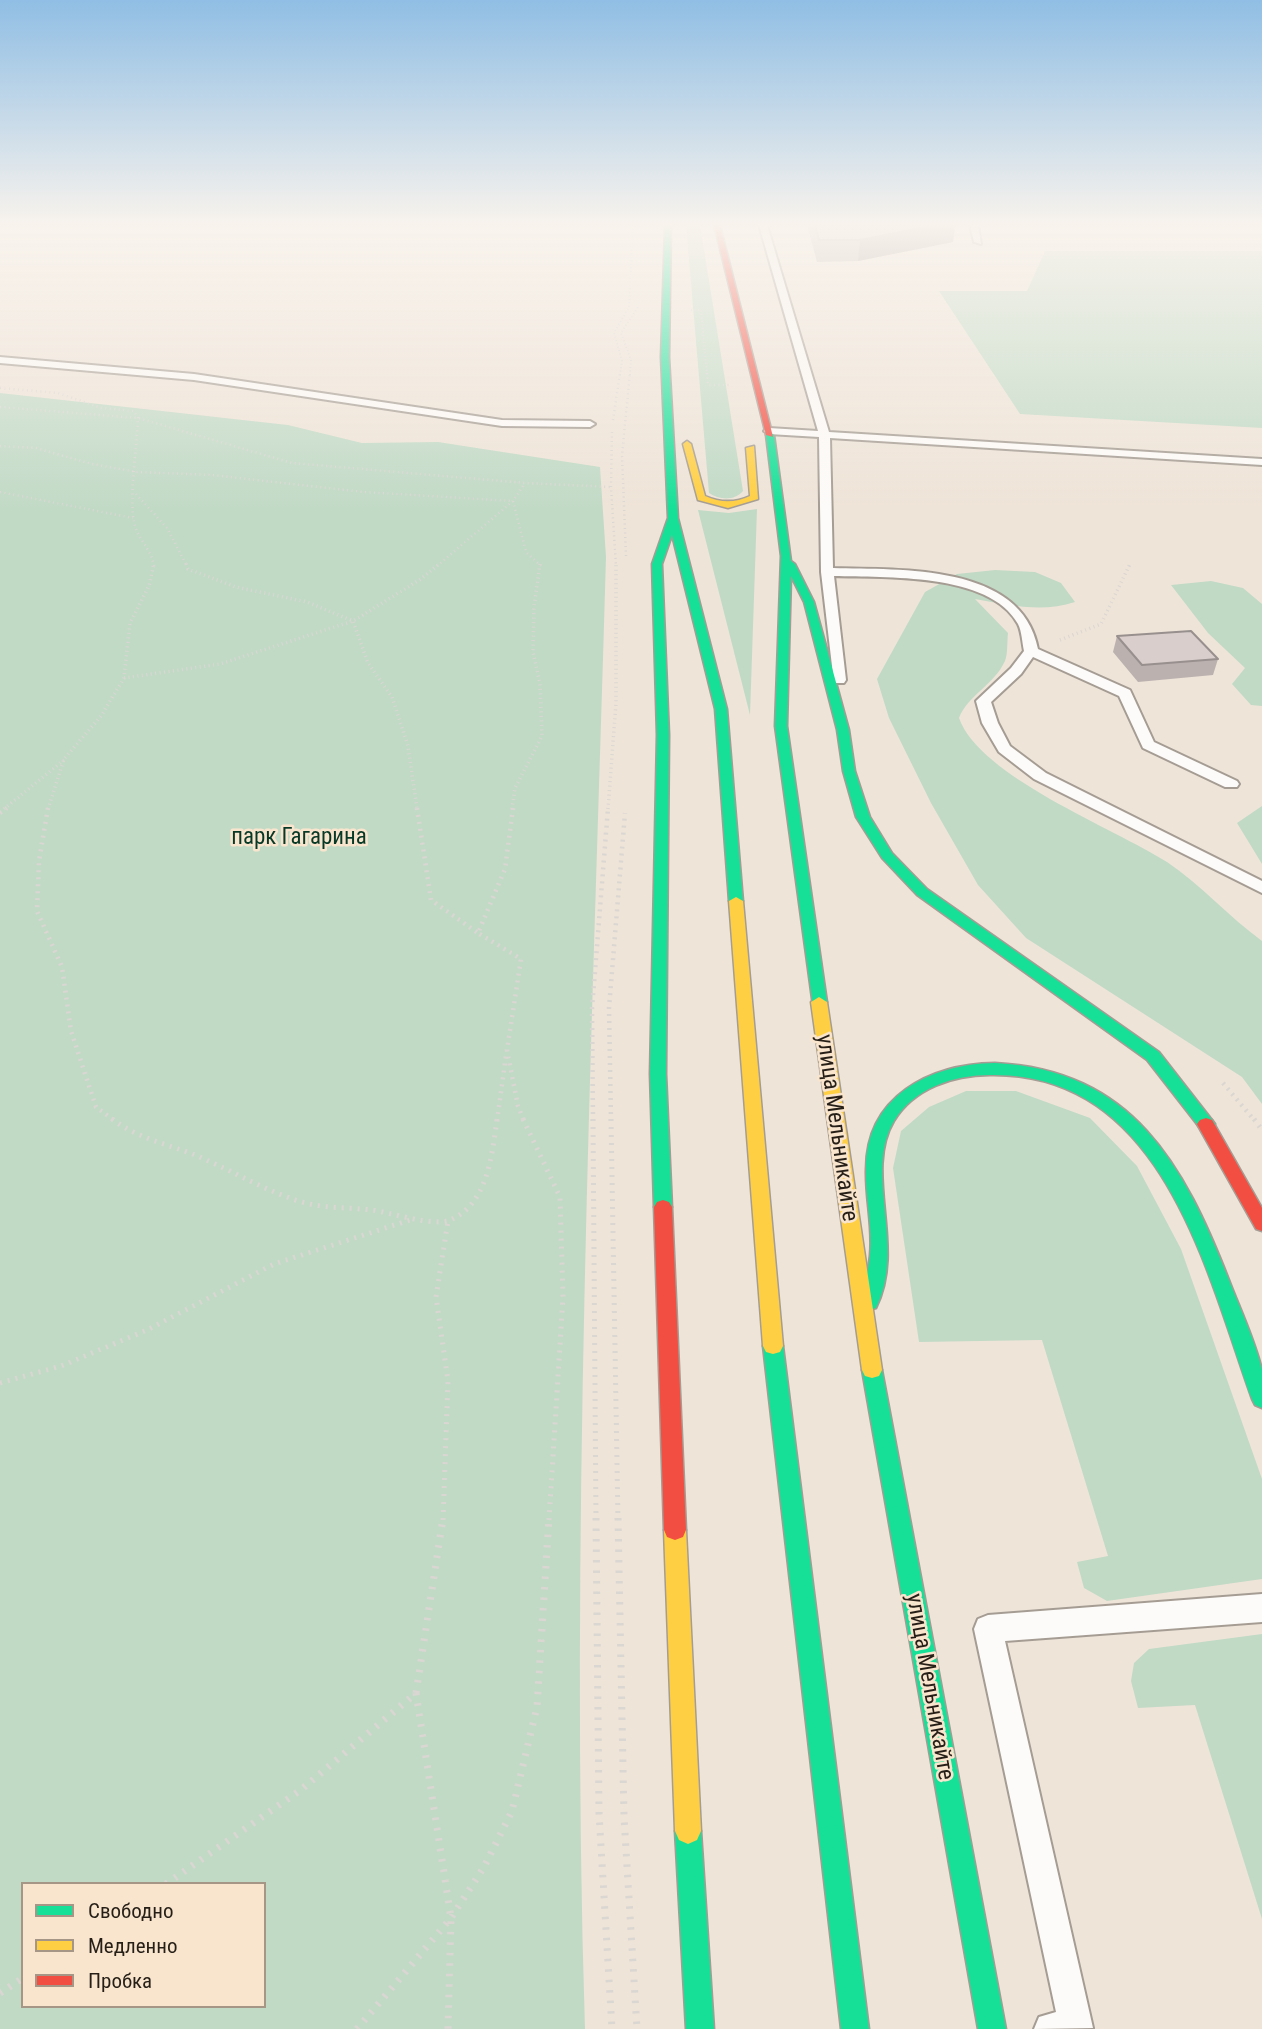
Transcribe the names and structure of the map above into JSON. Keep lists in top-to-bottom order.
{
  "streets": {
    "main road": ["улица Мельникайте"]
  },
  "parks": ["парк Гагарина"],
  "legend": ["Свободно", "Медленно", "Пробка"]
}
